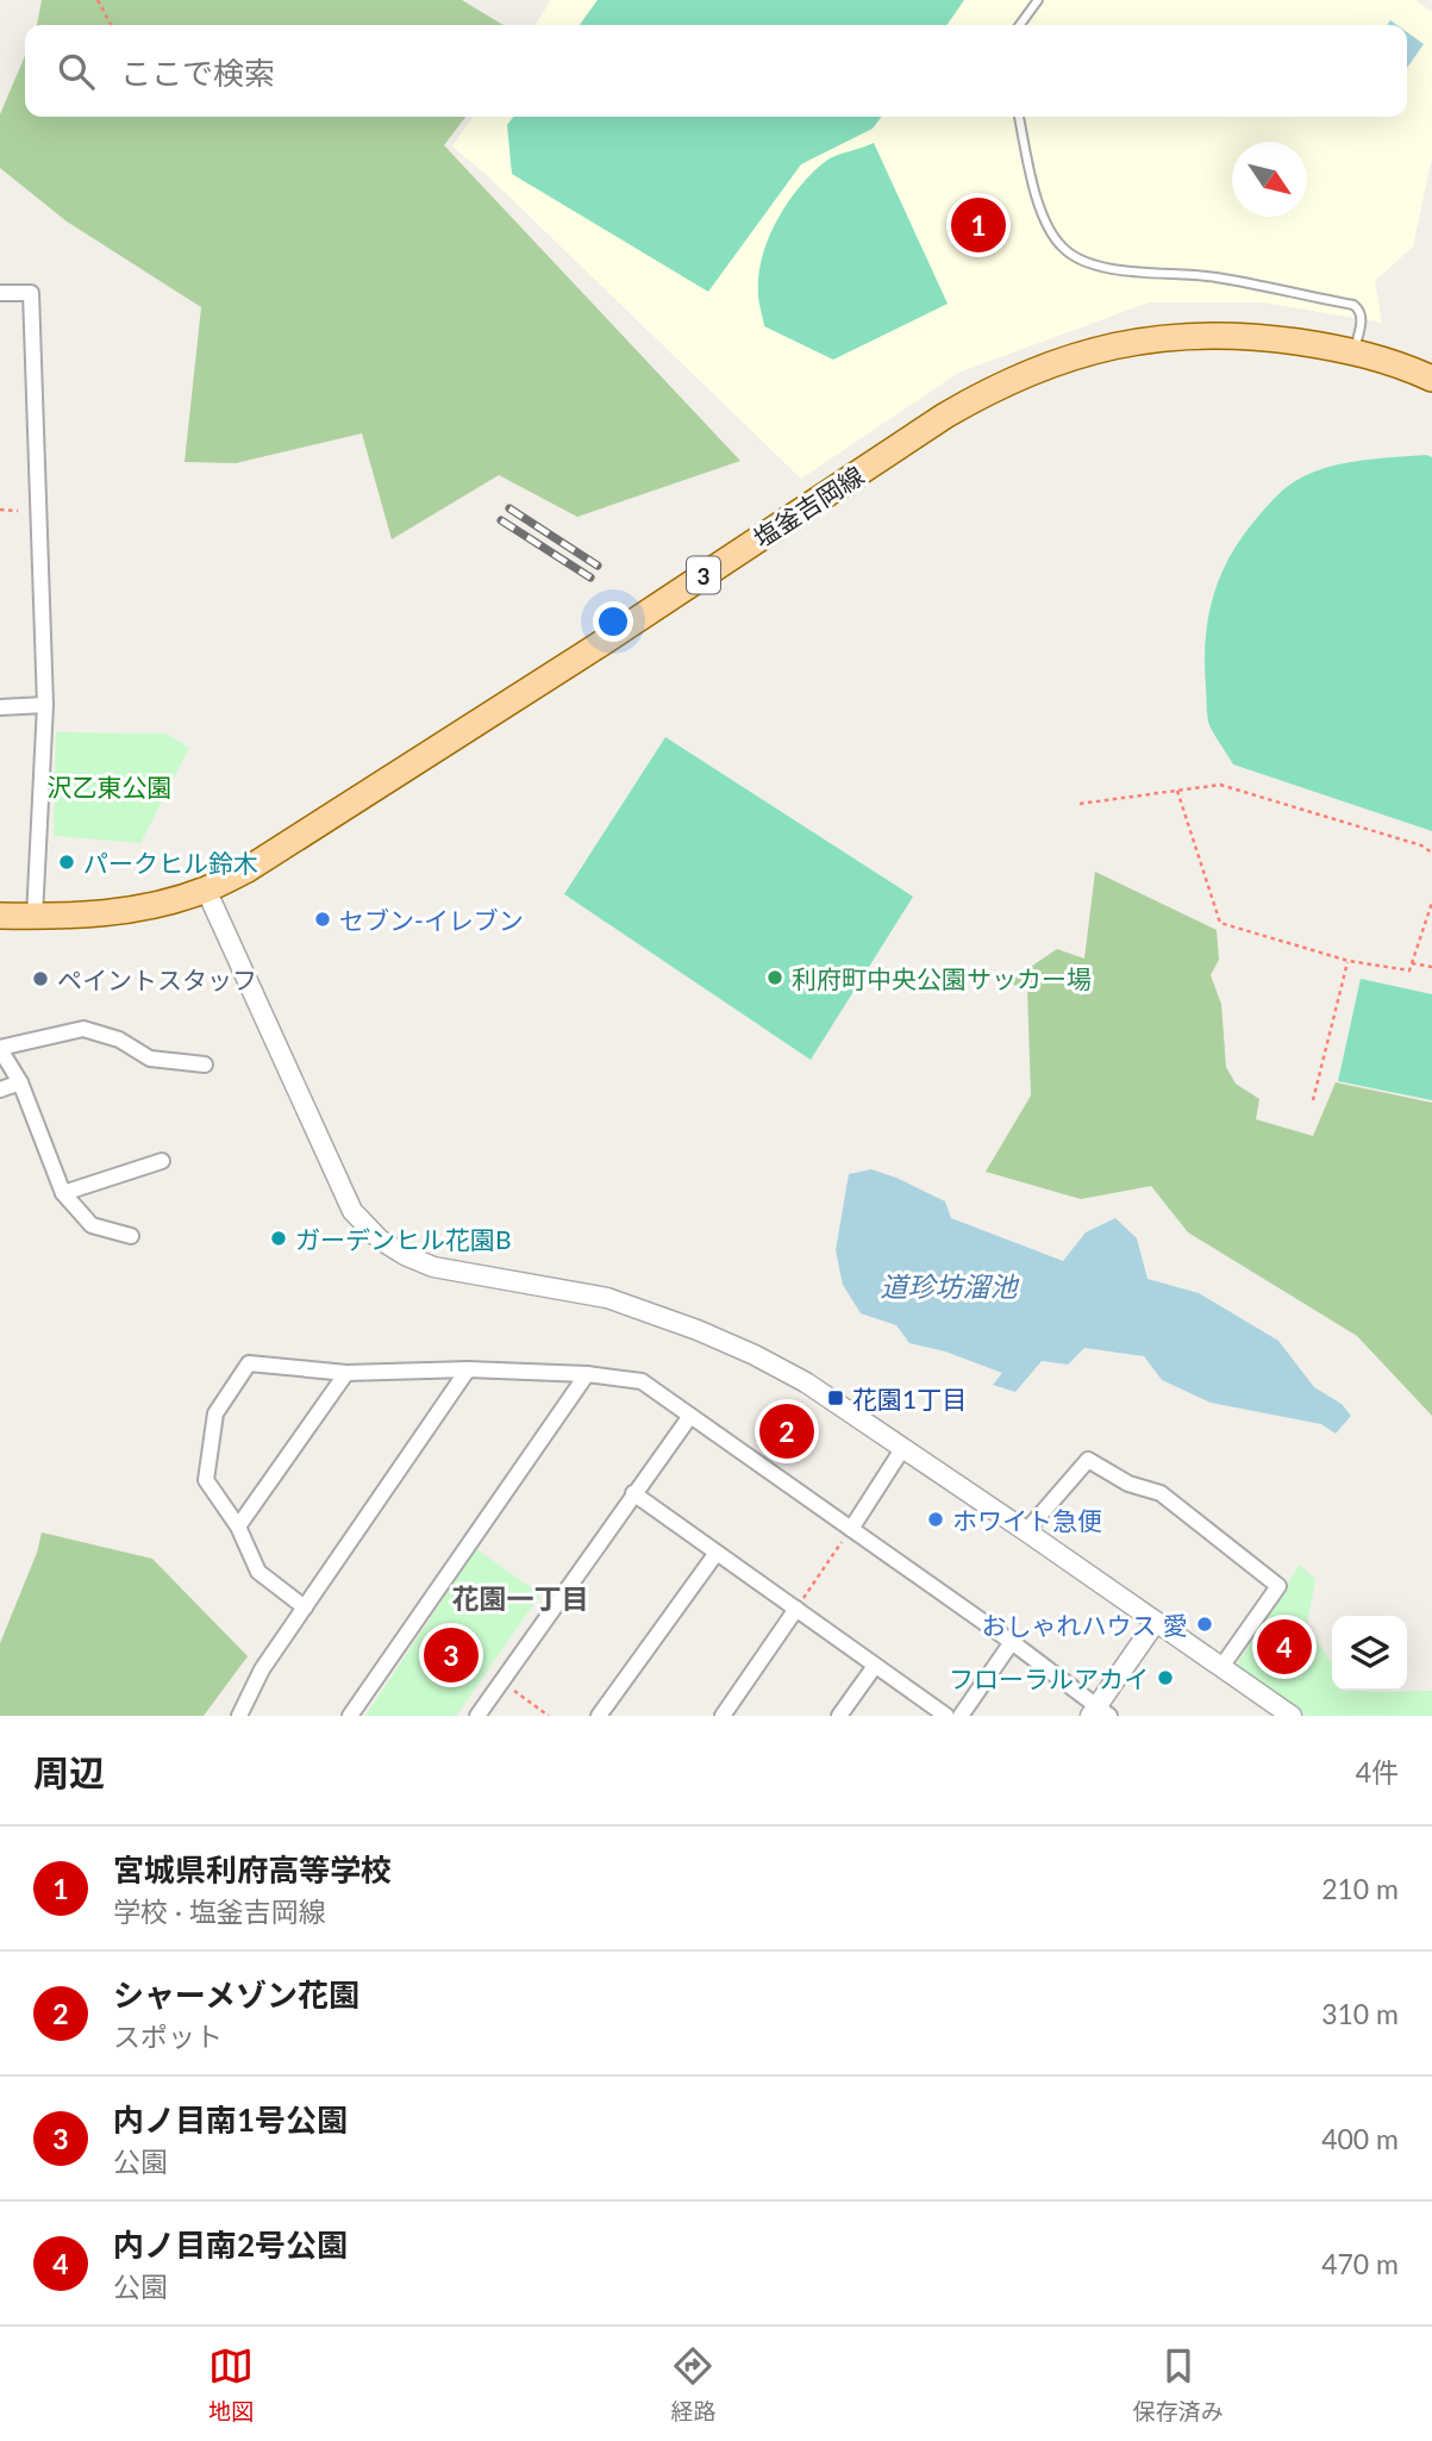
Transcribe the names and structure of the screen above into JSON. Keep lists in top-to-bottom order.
{
  "streets": {
    "main road": ["塩釜吉岡線", "3"]
  },
  "districts": ["花園一丁目"],
  "water": ["道珍坊溜池"],
  "parks": ["沢乙東公園"],
  "places": {
    "other": [
      "パークヒル鈴木",
      "セブン-イレブン",
      "利府町中央公園サッカー場",
      "ペイントスタッフ",
      "ガーデンヒル花園B",
      "ホワイト急便",
      "おしゃれハウス 愛",
      "フローラルアカイ"
    ],
    "transit": ["花園1丁目"]
  },
  "north": "bottom right",
  "page": {
    "search": "ここで検索",
    "pins": [
      "1",
      "2",
      "4",
      "3"
    ],
    "heading": ["周辺", "4件"],
    "list": [
      {
        "mark": "1",
        "name": "宮城県利府高等学校",
        "note": "学校 · 塩釜吉岡線",
        "value": "210 m"
      },
      {
        "mark": "2",
        "name": "シャーメゾン花園",
        "note": "スポット",
        "value": "310 m"
      },
      {
        "mark": "3",
        "name": "内ノ目南1号公園",
        "note": "公園",
        "value": "400 m"
      },
      {
        "mark": "4",
        "name": "内ノ目南2号公園",
        "note": "公園",
        "value": "470 m"
      }
    ],
    "nav": ["地図", "経路", "保存済み"]
  }
}
